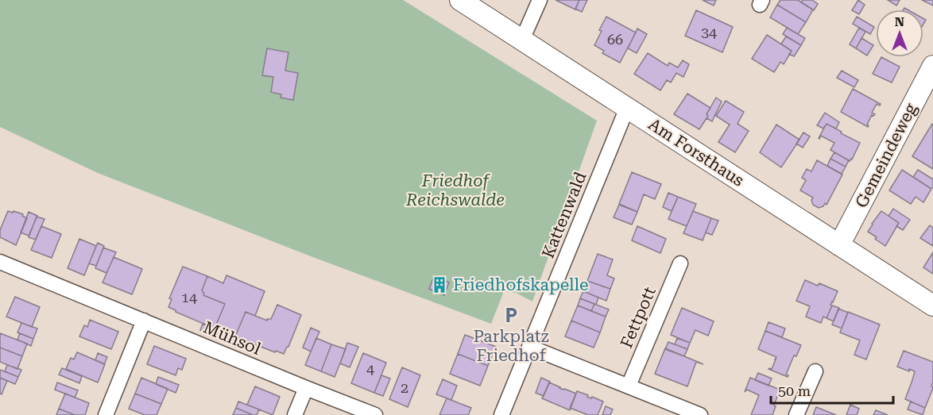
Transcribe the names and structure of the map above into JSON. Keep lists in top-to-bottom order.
{
  "streets": {
    "street": [
      "Am Forsthaus",
      "Gemeindeweg",
      "Kattenwald",
      "Fettpott",
      "Mühsol"
    ]
  },
  "crossings": [
    ["Am Forsthaus", "Gemeindeweg"],
    ["Am Forsthaus", "Kattenwald"]
  ],
  "parks": ["Friedhof Reichswalde"],
  "places": {
    "building": ["Friedhofskapelle"],
    "parking": ["Parkplatz Friedhof"]
  },
  "house_numbers": [
    "34",
    "66",
    "14",
    "4",
    "2"
  ],
  "scale_bar": "50 m",
  "north": "top"
}
